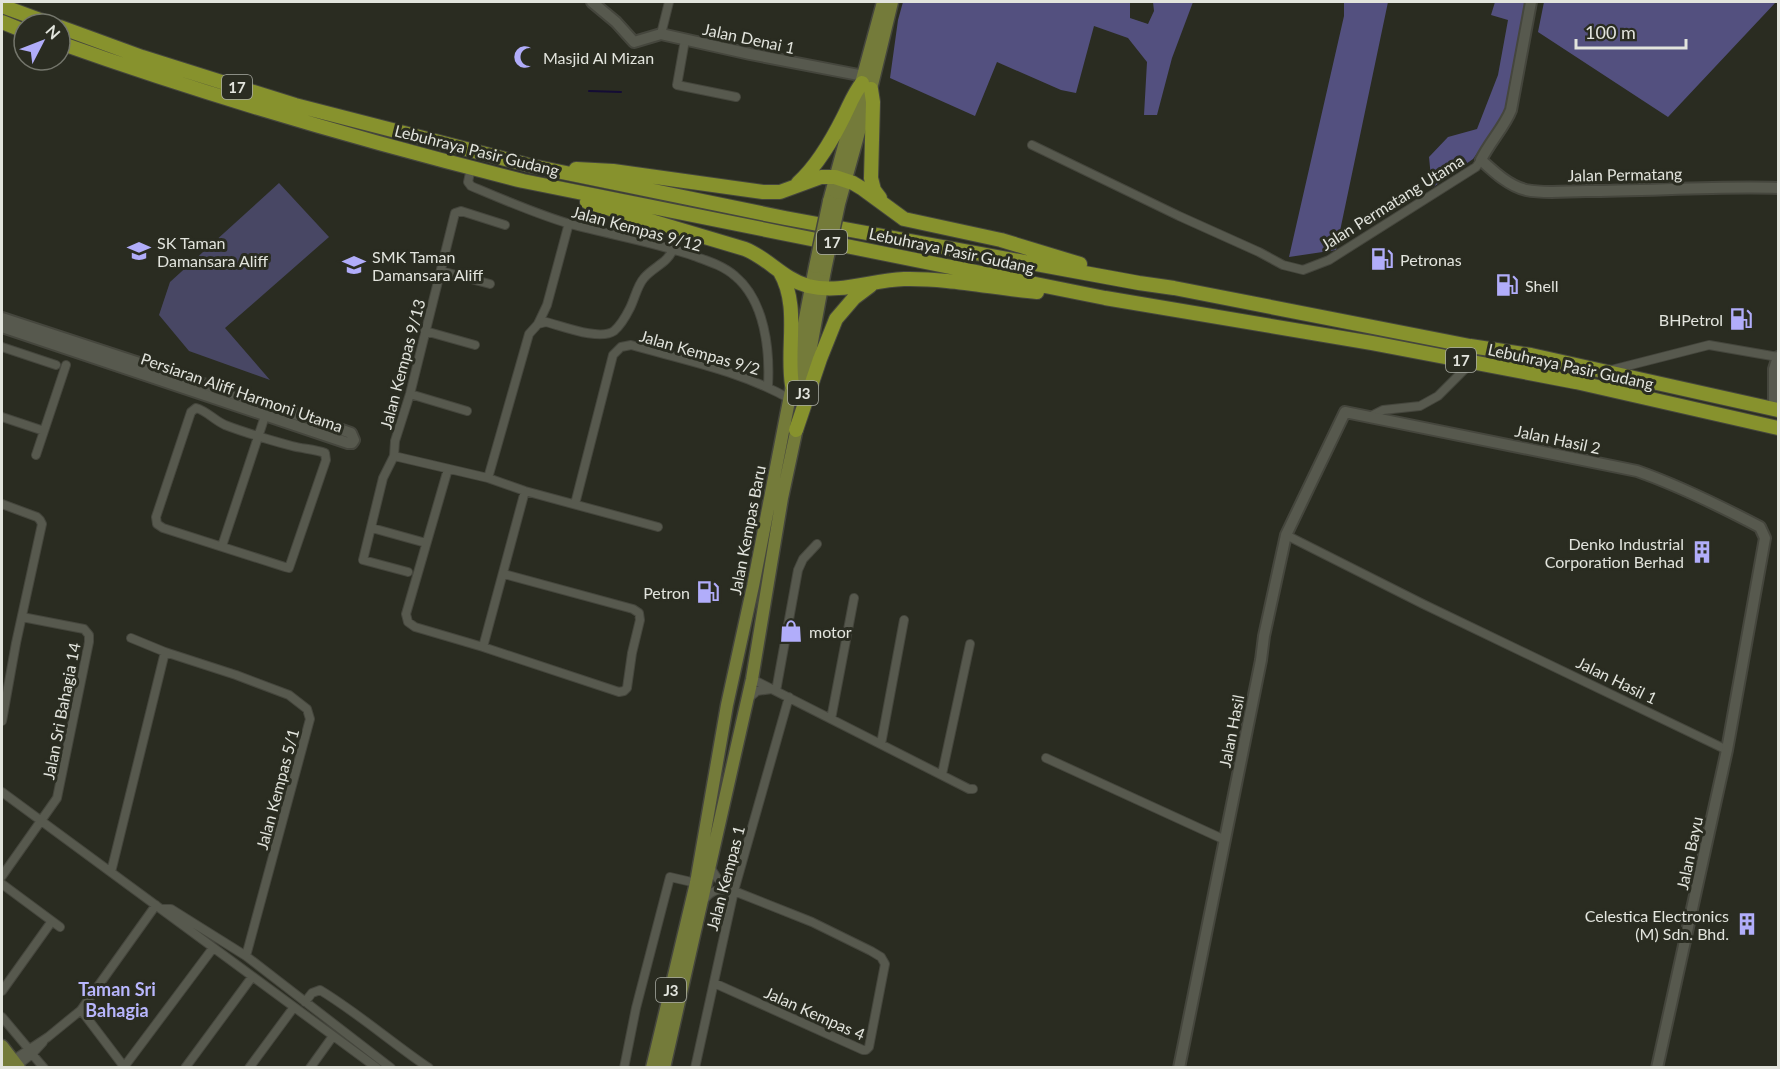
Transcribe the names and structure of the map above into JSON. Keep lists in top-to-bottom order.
{
  "streets": {
    "highway": ["17", "Lebuhraya Pasir Gudang"],
    "main road": ["J3", "Jalan Kempas Baru"],
    "street": [
      "Jalan Denai 1",
      "Jalan Permatang",
      "Jalan Permatang Utama",
      "Jalan Kempas 9/12",
      "Jalan Kempas 9/2",
      "Jalan Kempas 9/13",
      "Persiaran Aliff Harmoni Utama",
      "Jalan Hasil 2",
      "Jalan Hasil 1",
      "Jalan Sri Bahagia 14",
      "Jalan Hasil",
      "Jalan Kempas 5/1",
      "Jalan Bayu",
      "Jalan Kempas 1",
      "Jalan Kempas 4"
    ]
  },
  "crossings": [
    ["Jalan Denai 1", "Jalan Kempas Baru"],
    ["Lebuhraya Pasir Gudang", "Jalan Kempas 9/12"],
    ["Jalan Permatang", "Jalan Permatang Utama"],
    ["Jalan Kempas 9/12", "Jalan Kempas 9/2"],
    ["Jalan Kempas 9/2", "Jalan Kempas Baru"],
    ["Jalan Hasil 2", "Jalan Hasil 1"],
    ["Jalan Hasil 2", "Jalan Hasil"],
    ["Jalan Hasil 2", "Jalan Bayu"],
    ["Jalan Hasil 1", "Jalan Hasil"],
    ["Jalan Hasil 1", "Jalan Bayu"],
    ["Jalan Kempas 1", "Jalan Kempas 4"]
  ],
  "districts": ["Taman Sri Bahagia"],
  "places": {
    "mosque": ["Masjid Al Mizan"],
    "school or university": ["SK Taman Damansara Aliff", "SMK Taman Damansara Aliff"],
    "fuel station": [
      "Petronas",
      "Shell",
      "BHPetrol",
      "Petron"
    ],
    "building": ["Denko Industrial Corporation Berhad", "Celestica Electronics (M) Sdn. Bhd."],
    "shop": ["motor"]
  },
  "scale_bar": "100 m",
  "north": "top right"
}
